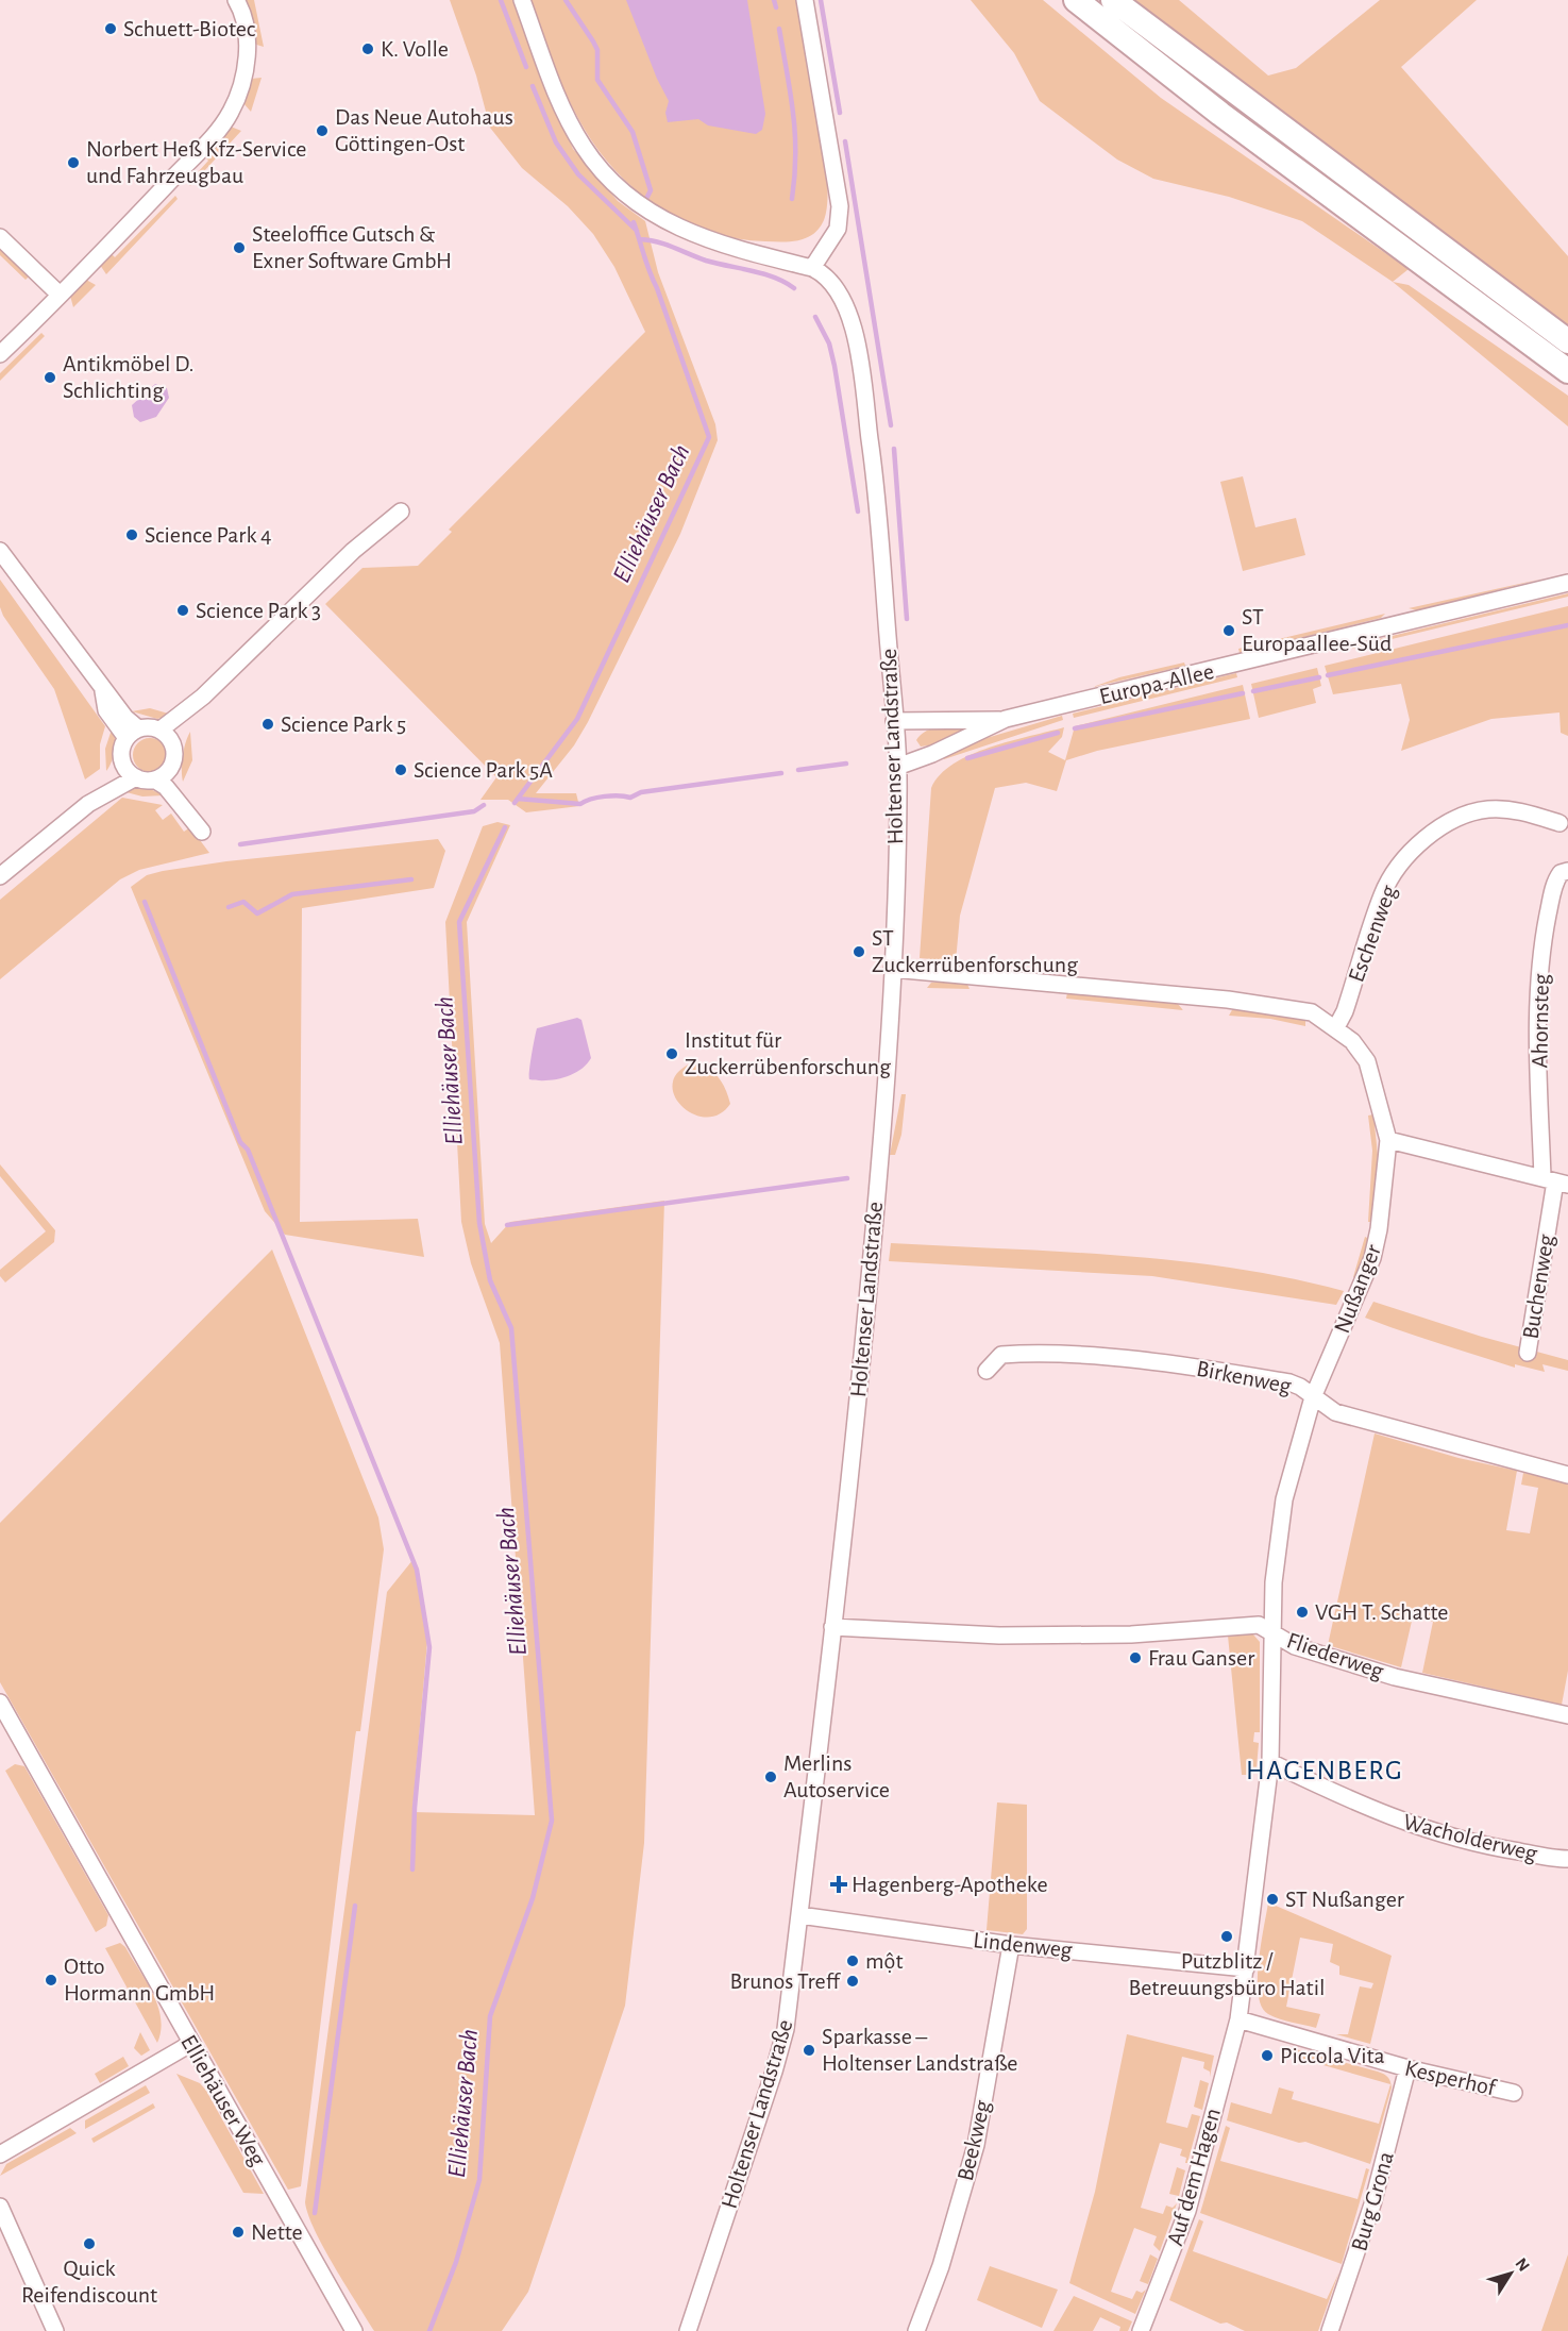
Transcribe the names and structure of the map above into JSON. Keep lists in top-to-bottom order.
{
  "streets": {
    "street": [
      "Europa-Allee",
      "Holtenser Landstraße",
      "Eschenweg",
      "Ahornsteg",
      "Buchenweg",
      "Nußanger",
      "Birkenweg",
      "Fliederweg",
      "Wacholderweg",
      "Lindenweg",
      "Kesperhof",
      "Elliehäuser Weg",
      "Beekweg",
      "Auf dem Hagen",
      "Burg Grona"
    ]
  },
  "crossings": [
    ["Europa-Allee", "Holtenser Landstraße"],
    ["Holtenser Landstraße", "Nußanger"],
    ["Holtenser Landstraße", "Fliederweg"],
    ["Holtenser Landstraße", "Lindenweg"],
    ["Eschenweg", "Nußanger"],
    ["Ahornsteg", "Buchenweg"],
    ["Nußanger", "Birkenweg"],
    ["Nußanger", "Fliederweg"],
    ["Nußanger", "Wacholderweg"],
    ["Nußanger", "Lindenweg"],
    ["Nußanger", "Auf dem Hagen"],
    ["Lindenweg", "Beekweg"],
    ["Lindenweg", "Auf dem Hagen"],
    ["Kesperhof", "Auf dem Hagen"],
    ["Kesperhof", "Burg Grona"]
  ],
  "districts": ["HAGENBERG"],
  "water": ["Elliehäuser Bach"],
  "places": {
    "other": [
      "Schuett-Biotec",
      "K. Volle",
      "Das Neue Autohaus Göttingen-Ost",
      "Norbert Heß Kfz-Service und Fahrzeugbau",
      "Steeloffice Gutsch & Exner Software GmbH",
      "Antikmöbel D. Schlichting",
      "Science Park 4",
      "Science Park 3",
      "ST Europaallee-Süd",
      "Science Park 5",
      "Science Park 5A",
      "ST Zuckerrübenforschung",
      "Institut für Zuckerrübenforschung",
      "VGH T. Schatte",
      "Frau Ganser",
      "Merlins Autoservice",
      "ST Nußanger",
      "Putzblitz / Betreuungsbüro Hatil",
      "một",
      "Otto Hormann GmbH",
      "Brunos Treff",
      "Sparkasse – Holtenser Landstraße",
      "Piccola Vita",
      "Nette",
      "Quick Reifendiscount"
    ],
    "health": ["Hagenberg-Apotheke"]
  },
  "north": "top right"
}
